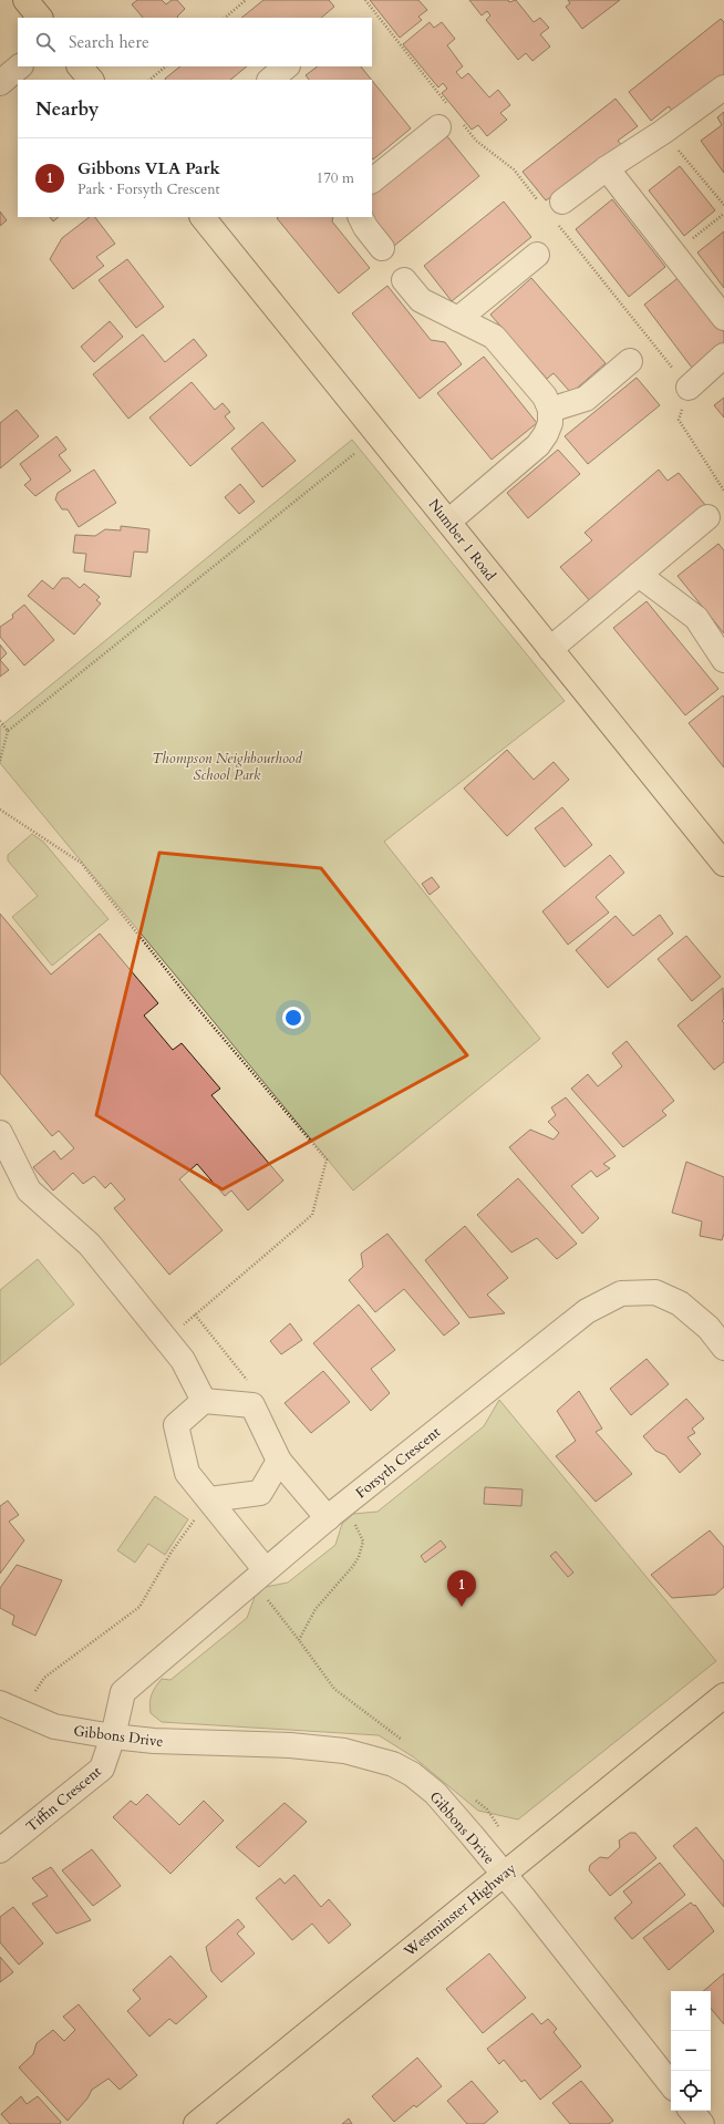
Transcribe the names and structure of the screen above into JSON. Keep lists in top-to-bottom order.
{
  "streets": {
    "main road": ["Number 1 Road", "Westminster Highway"],
    "street": ["Forsyth Crescent", "Gibbons Drive", "Tiffin Crescent"]
  },
  "crossings": [
    ["Forsyth Crescent", "Gibbons Drive"],
    ["Forsyth Crescent", "Tiffin Crescent"],
    ["Gibbons Drive", "Tiffin Crescent"],
    ["Gibbons Drive", "Westminster Highway"]
  ],
  "parks": ["Thompson Neighbourhood School Park"],
  "page": {
    "search": "Search here",
    "heading": "Nearby",
    "list": [
      {
        "mark": "1",
        "name": "Gibbons VLA Park",
        "note": "Park · Forsyth Crescent",
        "value": "170 m"
      }
    ],
    "pins": "1",
    "map_buttons": ["+", "−"]
  }
}
